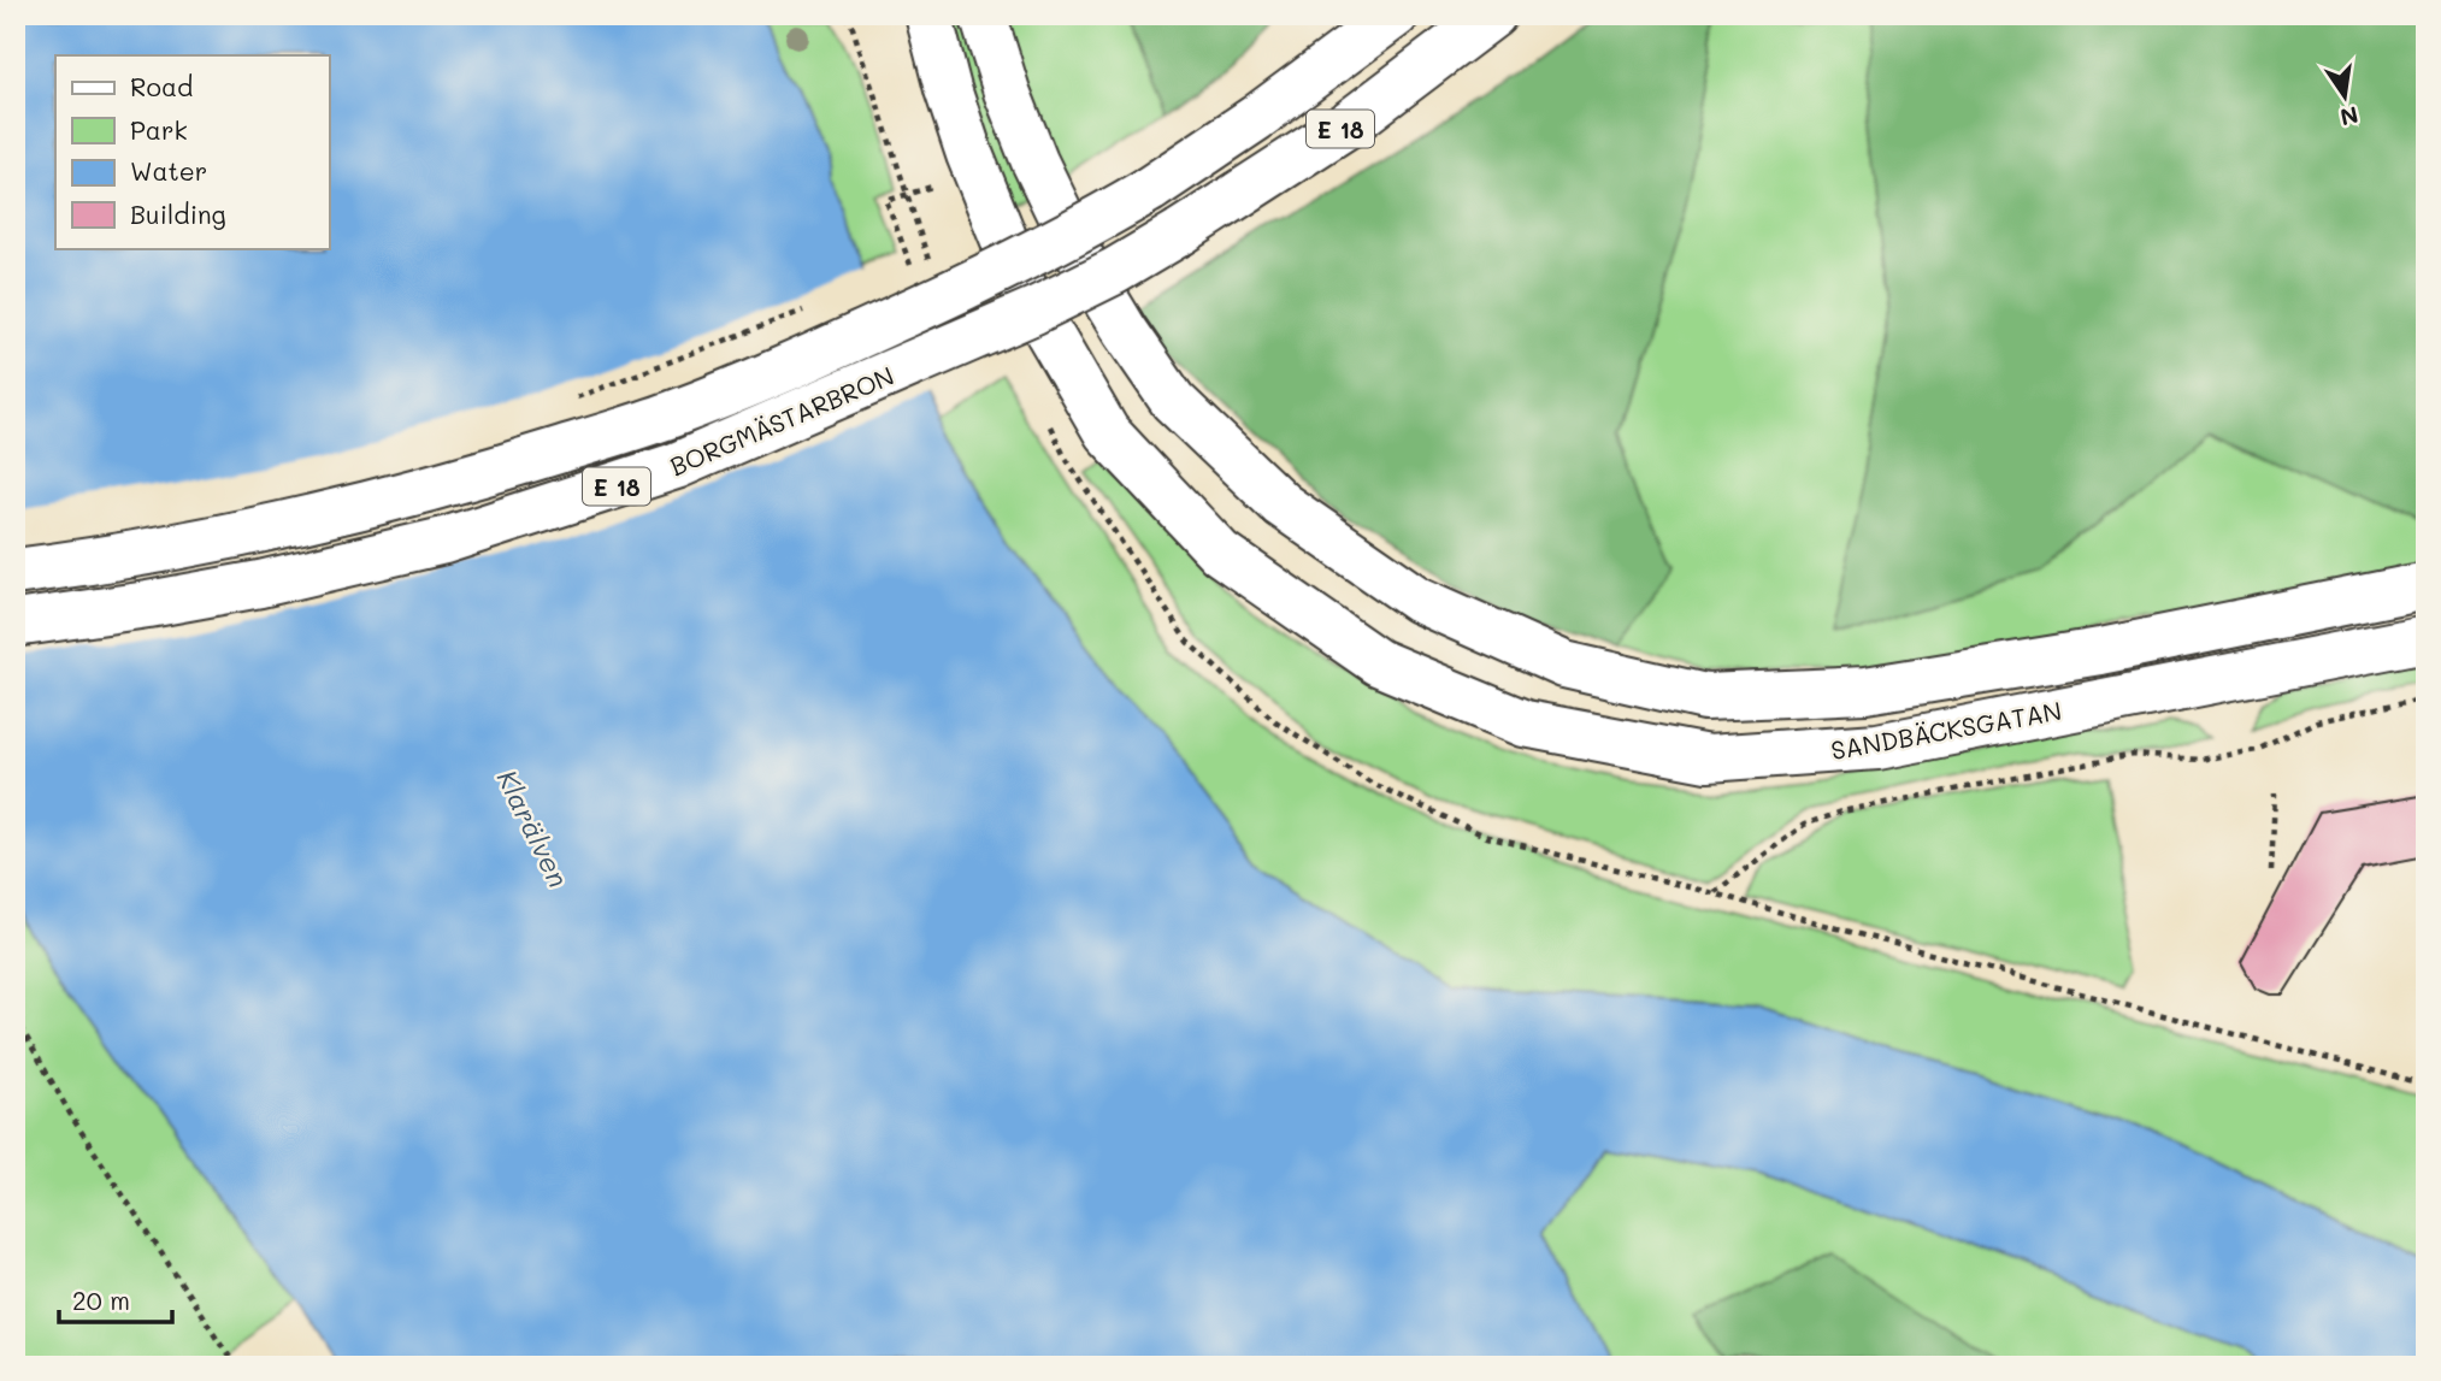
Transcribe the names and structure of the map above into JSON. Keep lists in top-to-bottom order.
{
  "streets": {
    "main road": ["E 18", "BORGMÄSTARBRON", "SANDBÄCKSGATAN"]
  },
  "water": ["Klarälven"],
  "legend": [
    "Road",
    "Park",
    "Water",
    "Building"
  ],
  "scale_bar": "20 m",
  "north": "bottom"
}
